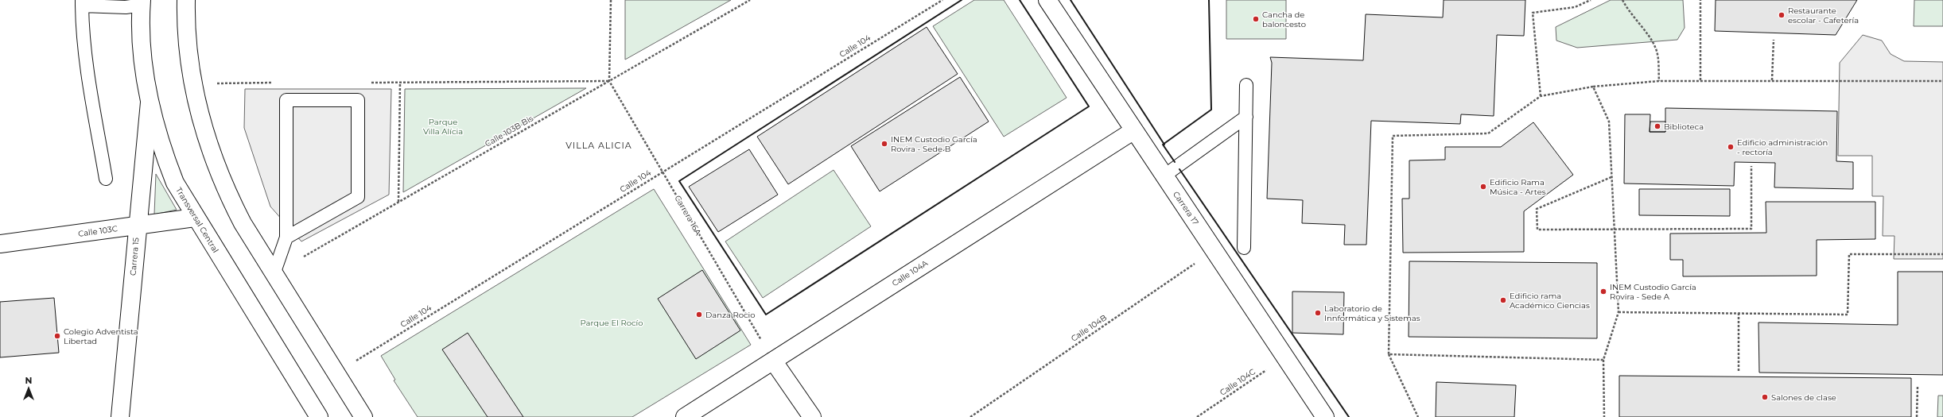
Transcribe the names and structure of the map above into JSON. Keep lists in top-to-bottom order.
{
  "streets": {
    "street": [
      "Carrera 17",
      "Transversal Central",
      "Calle 103C",
      "Carrera 15",
      "Calle 104A"
    ],
    "path": [
      "Calle 104",
      "Calle 103B Bis",
      "Carrera 16A",
      "Calle 104B",
      "Calle 104C"
    ]
  },
  "crossings": [
    ["Calle 104", "Carrera 16A"],
    ["Calle 103B Bis", "Carrera 16A"],
    ["Carrera 17", "Calle 104A"],
    ["Carrera 17", "Calle 104B"],
    ["Carrera 17", "Calle 104C"],
    ["Carrera 16A", "Calle 104A"],
    ["Transversal Central", "Calle 103C"],
    ["Transversal Central", "Carrera 15"],
    ["Calle 103C", "Carrera 15"]
  ],
  "districts": ["VILLA ALICIA"],
  "parks": ["Parque Villa Alícia", "Parque El Rocío"],
  "places": [
    "Restaurante escolar - Cafetería",
    "Cancha de baloncesto",
    "Biblioteca",
    "INEM Custodio García Rovira - Sede B",
    "Edificio administración - rectoría",
    "Edificio Rama Música - Artes",
    "INEM Custodio García Rovira - Sede A",
    "Edificio rama Académico Ciencias",
    "Laboratorio de Innformática y Sistemas",
    "Danza Rocio",
    "Colegio Adventista Libertad",
    "Salones de clase"
  ],
  "north": "top"
}
